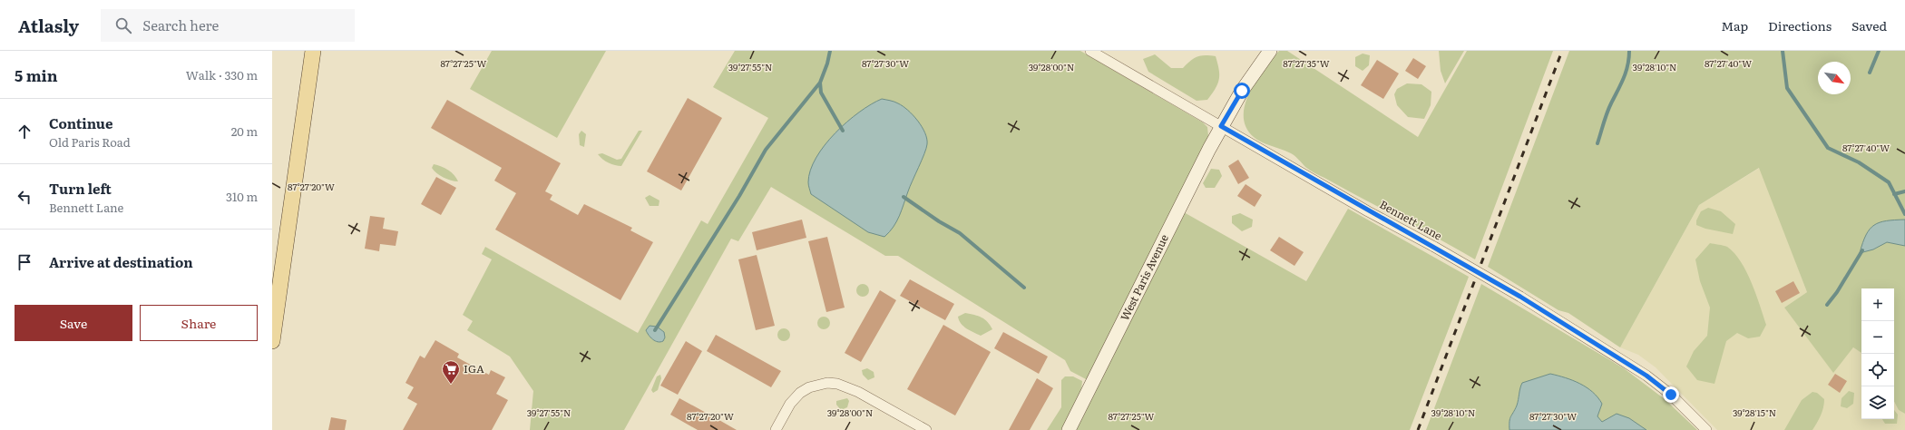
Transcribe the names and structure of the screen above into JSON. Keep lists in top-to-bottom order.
{
  "streets": {
    "main road": ["West Paris Avenue"],
    "street": ["Bennett Lane"]
  },
  "crossings": [
    ["Bennett Lane", "West Paris Avenue"]
  ],
  "places": {
    "supermarket": ["IGA"]
  },
  "north": "bottom right",
  "page": {
    "header": "Atlasly",
    "search": "Search here",
    "nav": ["Map", "Directions", "Saved"],
    "heading": ["5 min", "Walk · 330 m"],
    "list": [
      ["Continue", "Old Paris Road", "20 m"],
      ["Turn left", "Bennett Lane", "310 m"],
      "Arrive at destination"
    ],
    "map_buttons": ["+", "−"],
    "buttons": ["Save", "Share"]
  },
  "coordinates": [
    "87°27'25\"W",
    "87°27'30\"W",
    "87°27'35\"W",
    "87°27'40\"W",
    "39°27'55\"N",
    "39°28'00\"N",
    "39°28'10\"N",
    "87°27'20\"W",
    "39°28'15\"N"
  ]
}
